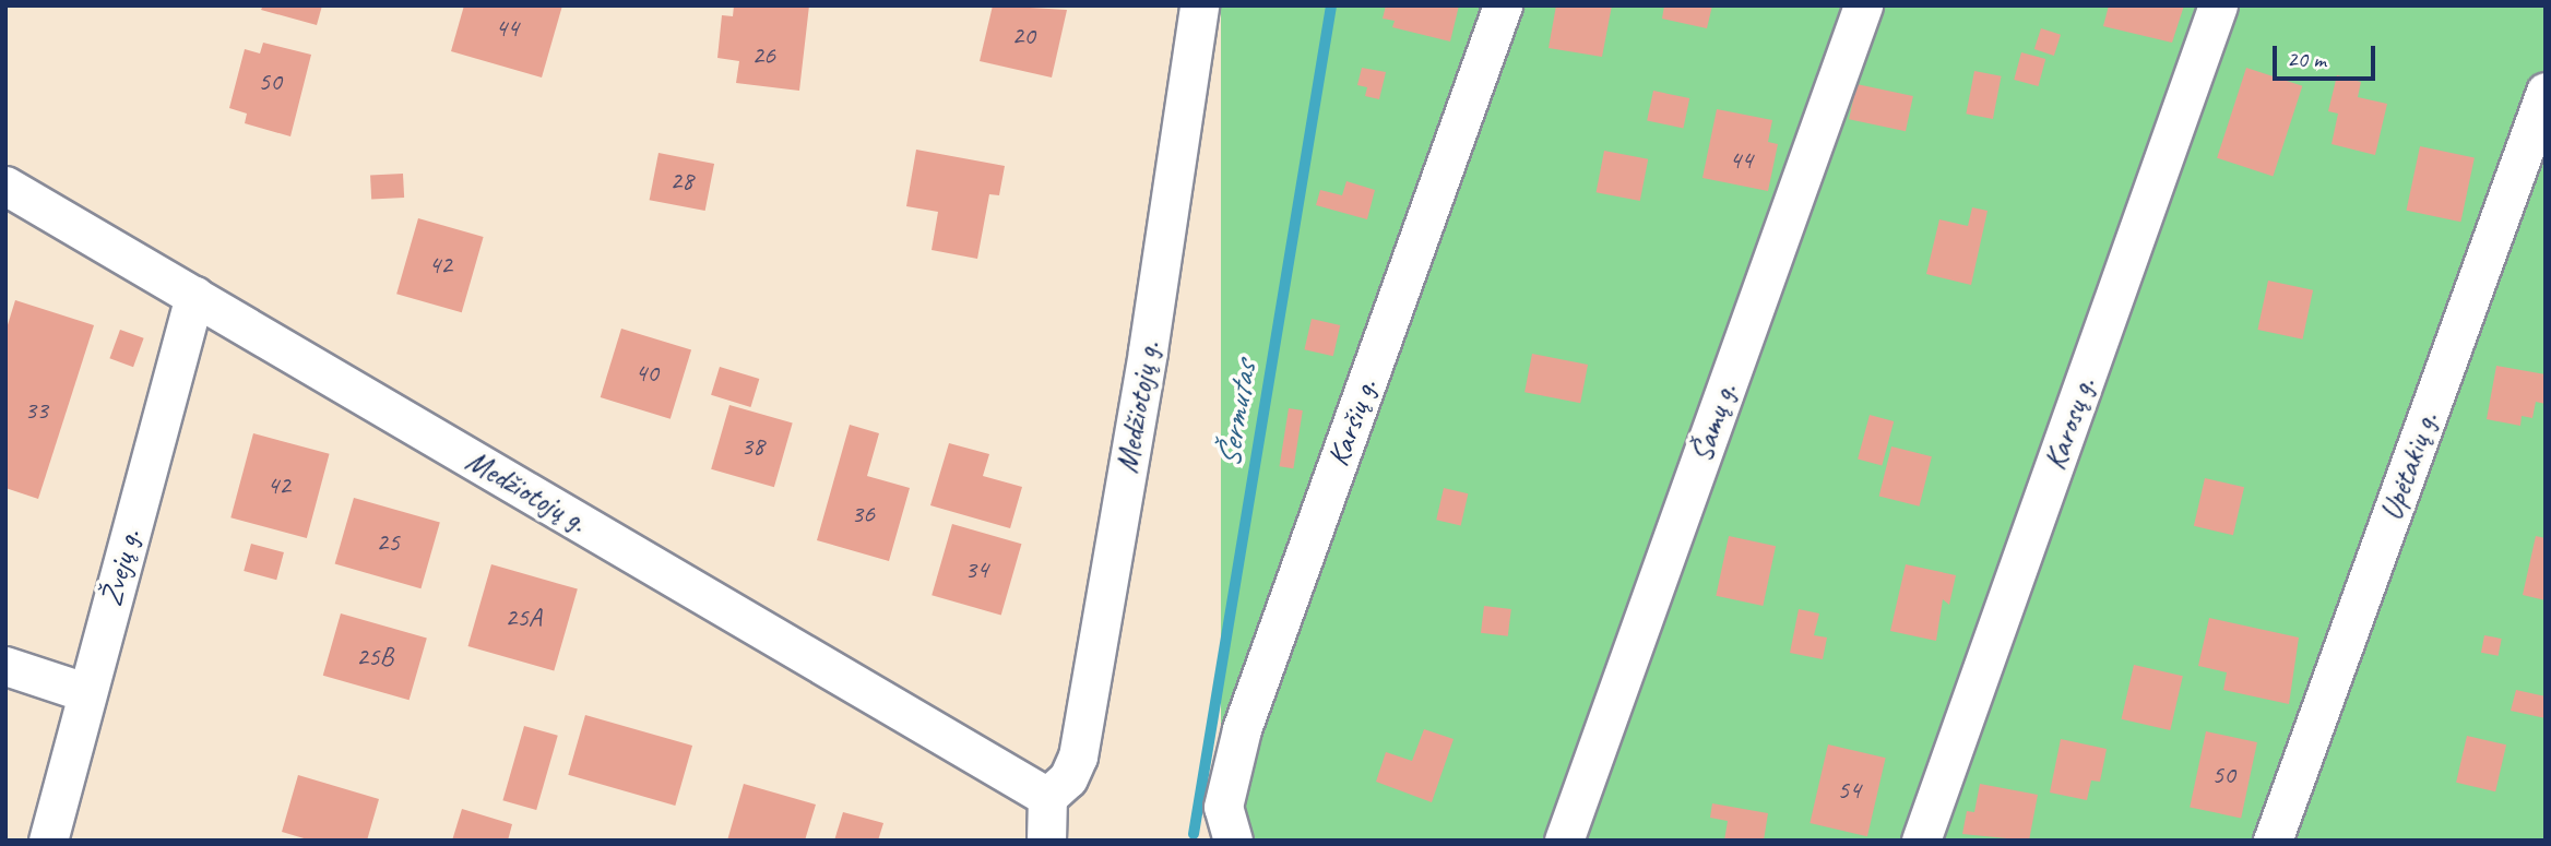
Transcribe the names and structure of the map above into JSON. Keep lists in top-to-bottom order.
{
  "streets": {
    "street": [
      "Medžiotojų g.",
      "Karšių g.",
      "Šamų g.",
      "Karosų g.",
      "Upėtakių g.",
      "Žvejų g."
    ]
  },
  "crossings": [
    ["Medžiotojų g.", "Žvejų g."]
  ],
  "water": ["Šermutas"],
  "house_numbers": [
    "44",
    "20",
    "26",
    "50",
    "44",
    "28",
    "42",
    "40",
    "33",
    "38",
    "42",
    "36",
    "25",
    "34",
    "25A",
    "25B",
    "50",
    "54"
  ],
  "scale_bar": "20 m"
}
